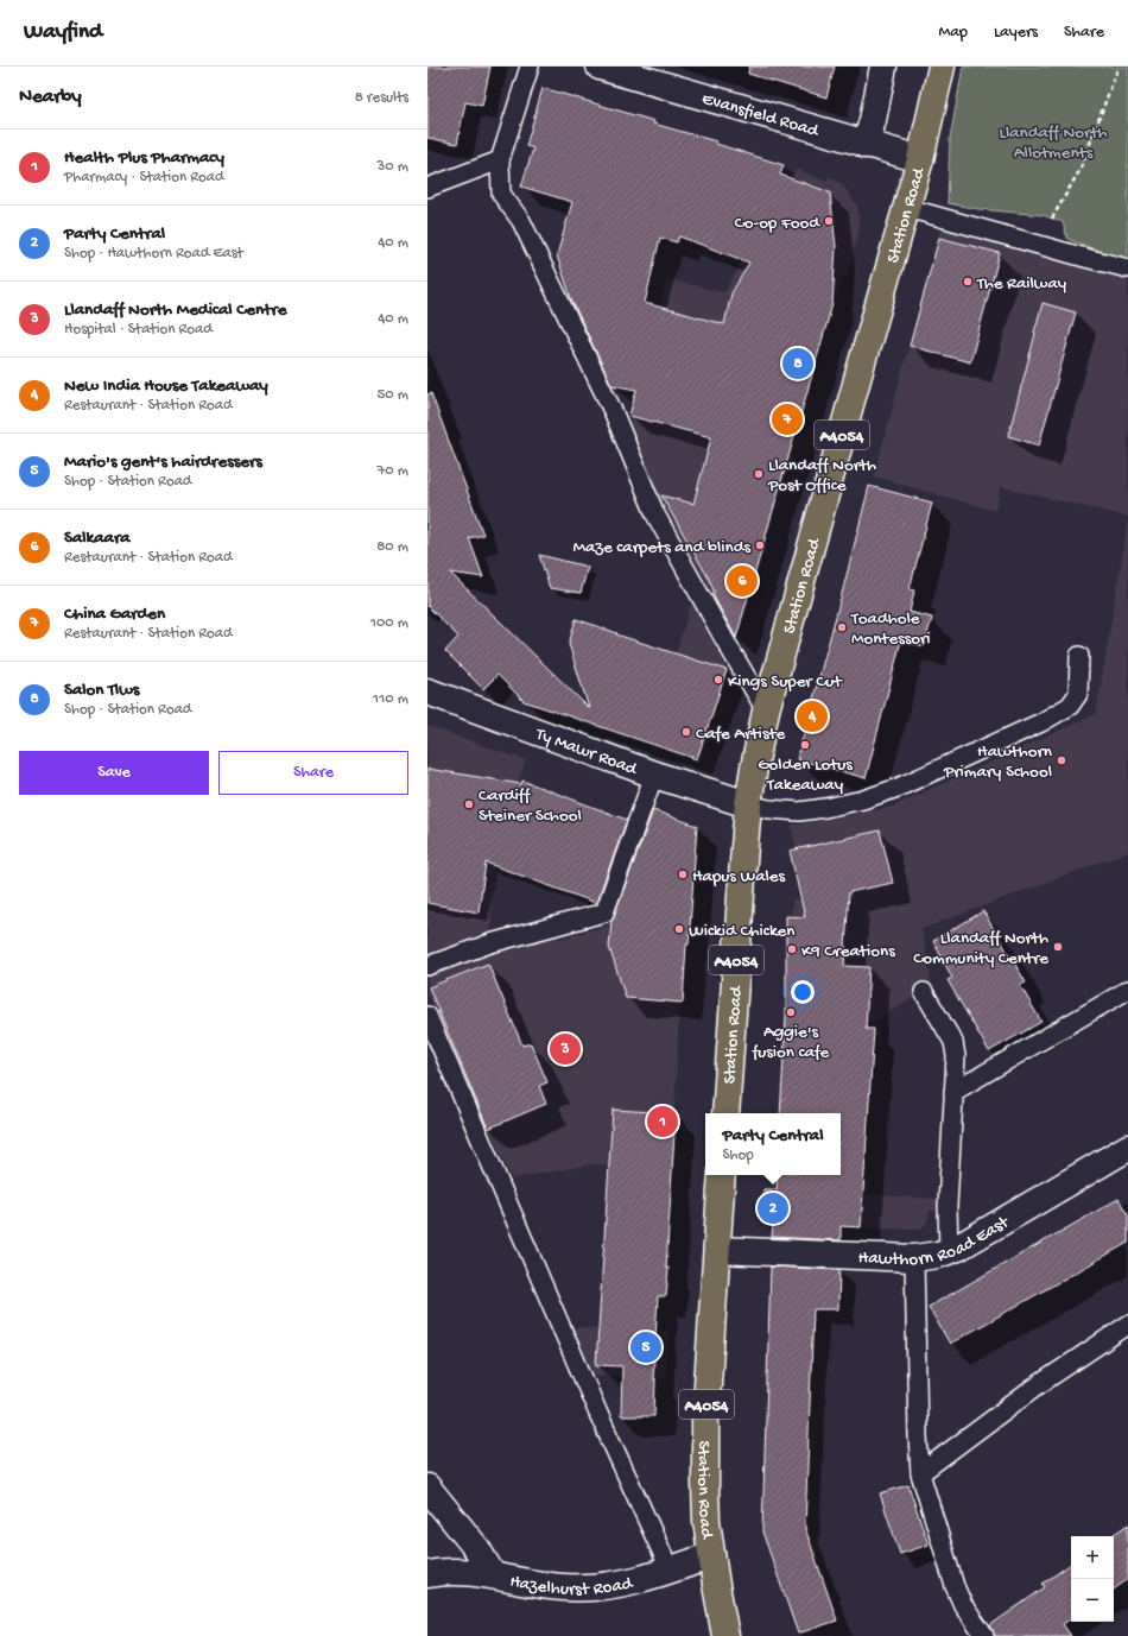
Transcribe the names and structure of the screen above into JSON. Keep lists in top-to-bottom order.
{
  "streets": {
    "main road": ["Station Road", "A4054"],
    "street": [
      "Evansfield Road",
      "Ty Mawr Road",
      "Hawthorn Road East",
      "Hazelhurst Road"
    ]
  },
  "crossings": [
    ["Evansfield Road", "Station Road"],
    ["Station Road", "Ty Mawr Road"],
    ["Station Road", "Hawthorn Road East"],
    ["Station Road", "Hazelhurst Road"]
  ],
  "parks": ["Llandaff North Allotments"],
  "places": [
    "Co-op Food",
    "The Railway",
    "Llandaff North Post Office",
    "Maze carpets and blinds",
    "Toadhole Montessori",
    "Kings Super Cut",
    "Cafe Artiste",
    "Golden Lotus Takeaway",
    "Hawthorn Primary School",
    "Cardiff Steiner School",
    "Hapus Wales",
    "Wickid Chicken",
    "Llandaff North Community Centre",
    "K9 Creations",
    "Aggie's fusion cafe"
  ],
  "page": {
    "header": "Wayfind",
    "nav": ["Map", "Layers", "Share"],
    "heading": ["Nearby", "8 results"],
    "list": [
      {
        "mark": "1",
        "name": "Health Plus Pharmacy",
        "note": "Pharmacy · Station Road",
        "value": "30 m"
      },
      {
        "mark": "2",
        "name": "Party Central",
        "note": "Shop · Hawthorn Road East",
        "value": "40 m"
      },
      {
        "mark": "3",
        "name": "Llandaff North Medical Centre",
        "note": "Hospital · Station Road",
        "value": "40 m"
      },
      {
        "mark": "4",
        "name": "New India House Takeaway",
        "note": "Restaurant · Station Road",
        "value": "50 m"
      },
      {
        "mark": "5",
        "name": "Mario's gent's hairdressers",
        "note": "Shop · Station Road",
        "value": "70 m"
      },
      {
        "mark": "6",
        "name": "Salkaara",
        "note": "Restaurant · Station Road",
        "value": "80 m"
      },
      {
        "mark": "7",
        "name": "China Garden",
        "note": "Restaurant · Station Road",
        "value": "100 m"
      },
      {
        "mark": "8",
        "name": "Salon Tlws",
        "note": "Shop · Station Road",
        "value": "110 m"
      }
    ],
    "pins": [
      "8",
      "7",
      "6",
      "4",
      "3",
      "1",
      "2",
      "5"
    ],
    "buttons": ["Save", "Share"],
    "popup": ["Party Central", "Shop"],
    "map_buttons": ["+", "−"]
  }
}
